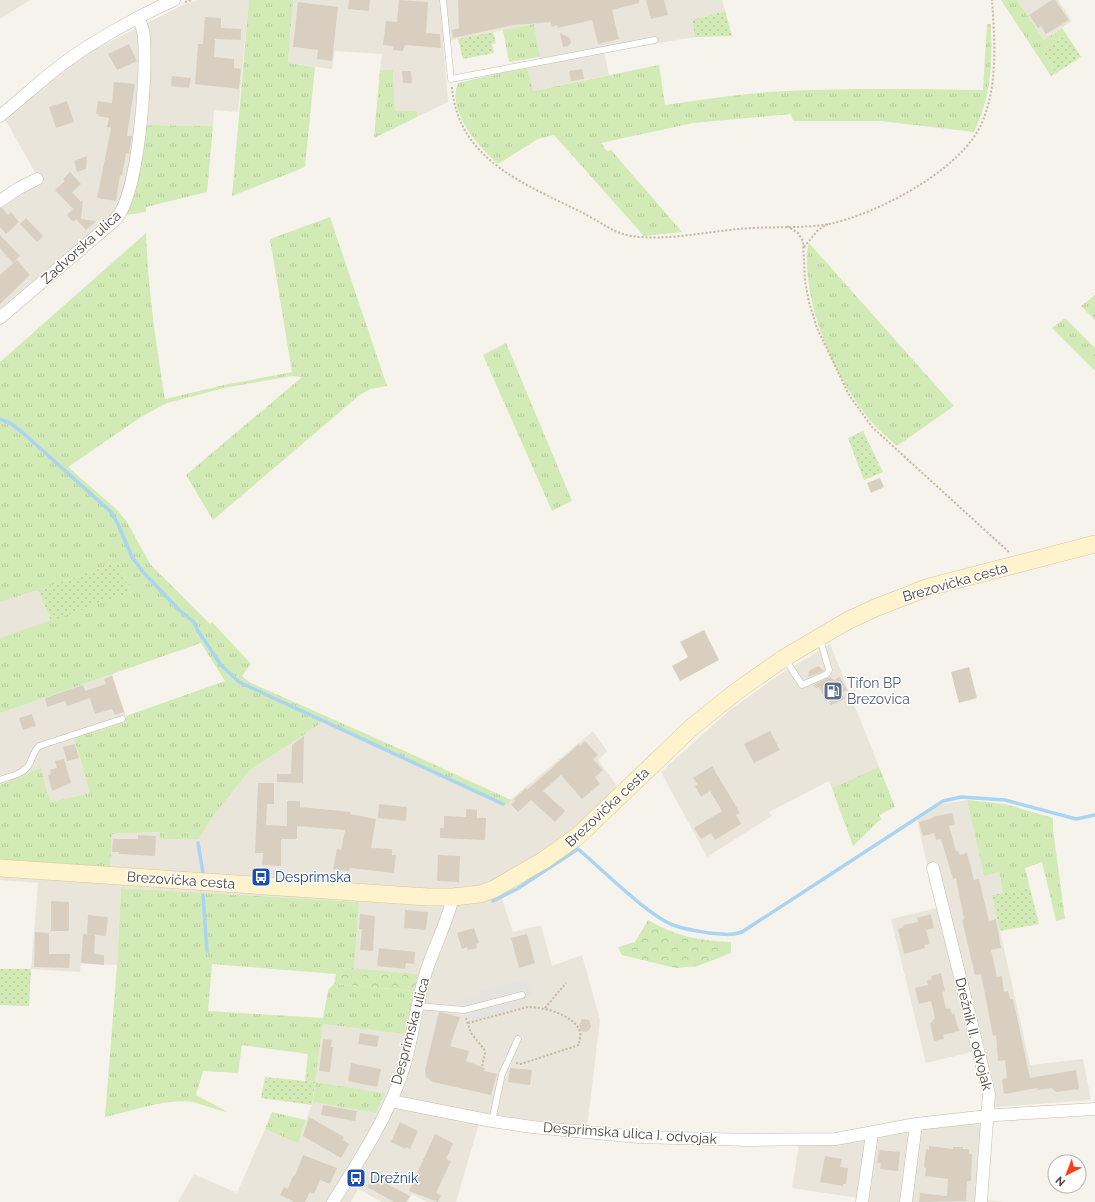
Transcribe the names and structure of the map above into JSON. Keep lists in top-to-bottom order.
{
  "streets": {
    "main road": ["Brezovička cesta"],
    "street": [
      "Zadvorska ulica",
      "Desprimska ulica",
      "Drežnik II. odvojak",
      "Desprimska ulica I. odvojak"
    ]
  },
  "crossings": [
    ["Brezovička cesta", "Desprimska ulica"],
    ["Desprimska ulica", "Desprimska ulica I. odvojak"],
    ["Drežnik II. odvojak", "Desprimska ulica I. odvojak"]
  ],
  "places": {
    "fuel station": ["Tifon BP Brezovica"],
    "bus stop": ["Desprimska", "Drežnik"]
  },
  "north": "bottom left"
}
